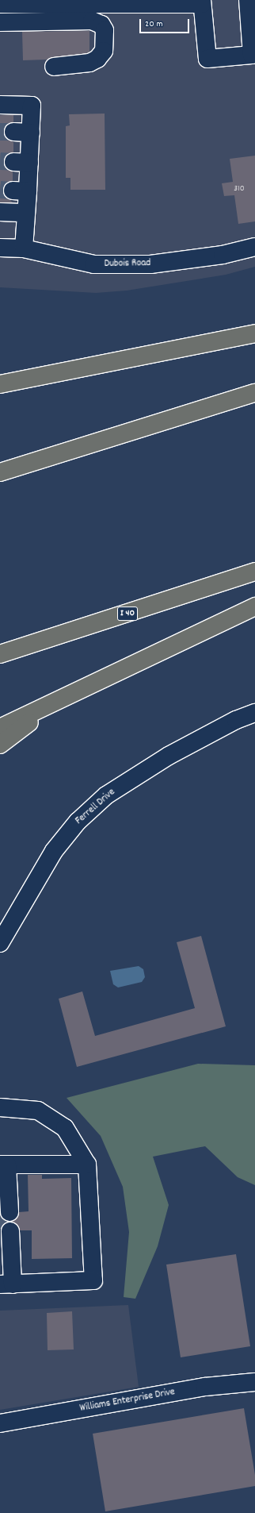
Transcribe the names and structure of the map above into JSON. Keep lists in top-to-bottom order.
{
  "streets": {
    "highway": ["I 40"],
    "street": ["Dubois Road", "Ferrell Drive", "Williams Enterprise Drive"]
  },
  "house_numbers": ["310"],
  "scale_bar": "20 m"
}
